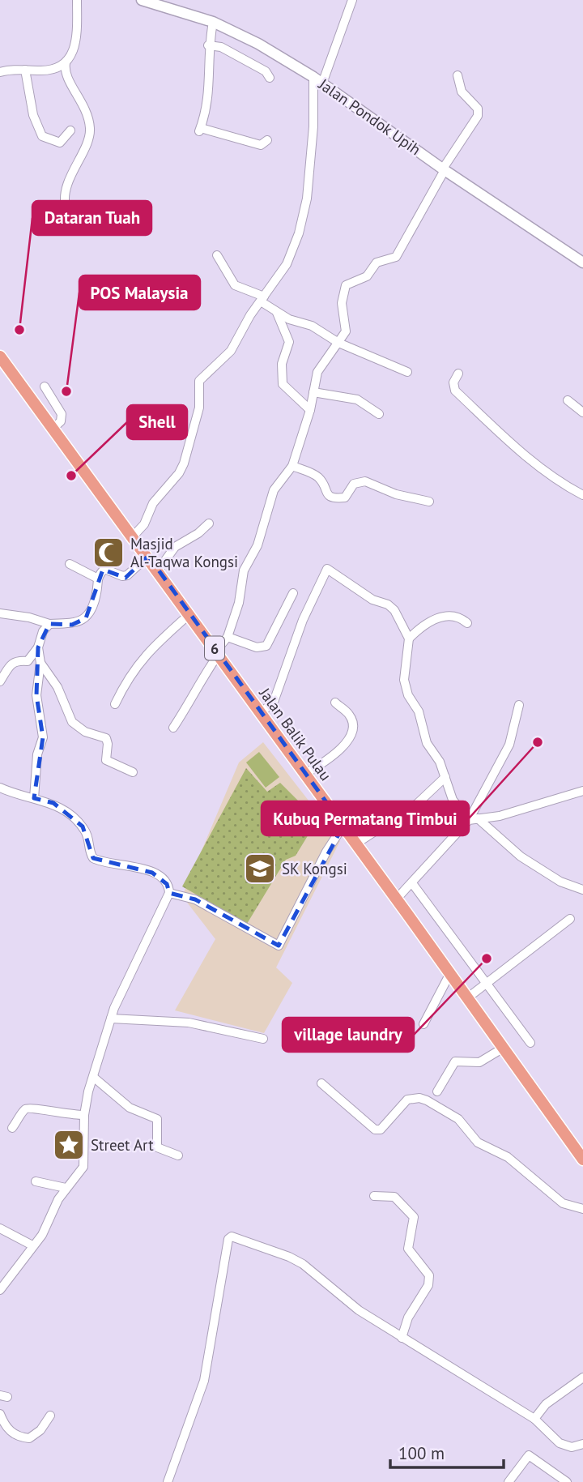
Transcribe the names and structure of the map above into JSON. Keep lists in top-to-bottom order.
{
  "streets": {
    "main road": ["Jalan Pondok Upih", "6", "Jalan Balik Pulau"]
  },
  "places": {
    "other": [
      "Dataran Tuah",
      "POS Malaysia",
      "Shell",
      "Kubuq Permatang Timbui",
      "village laundry"
    ],
    "mosque": ["Masjid Al-Taqwa Kongsi"],
    "school or university": ["SK Kongsi"],
    "place": ["Street Art"]
  },
  "scale_bar": "100 m"
}
